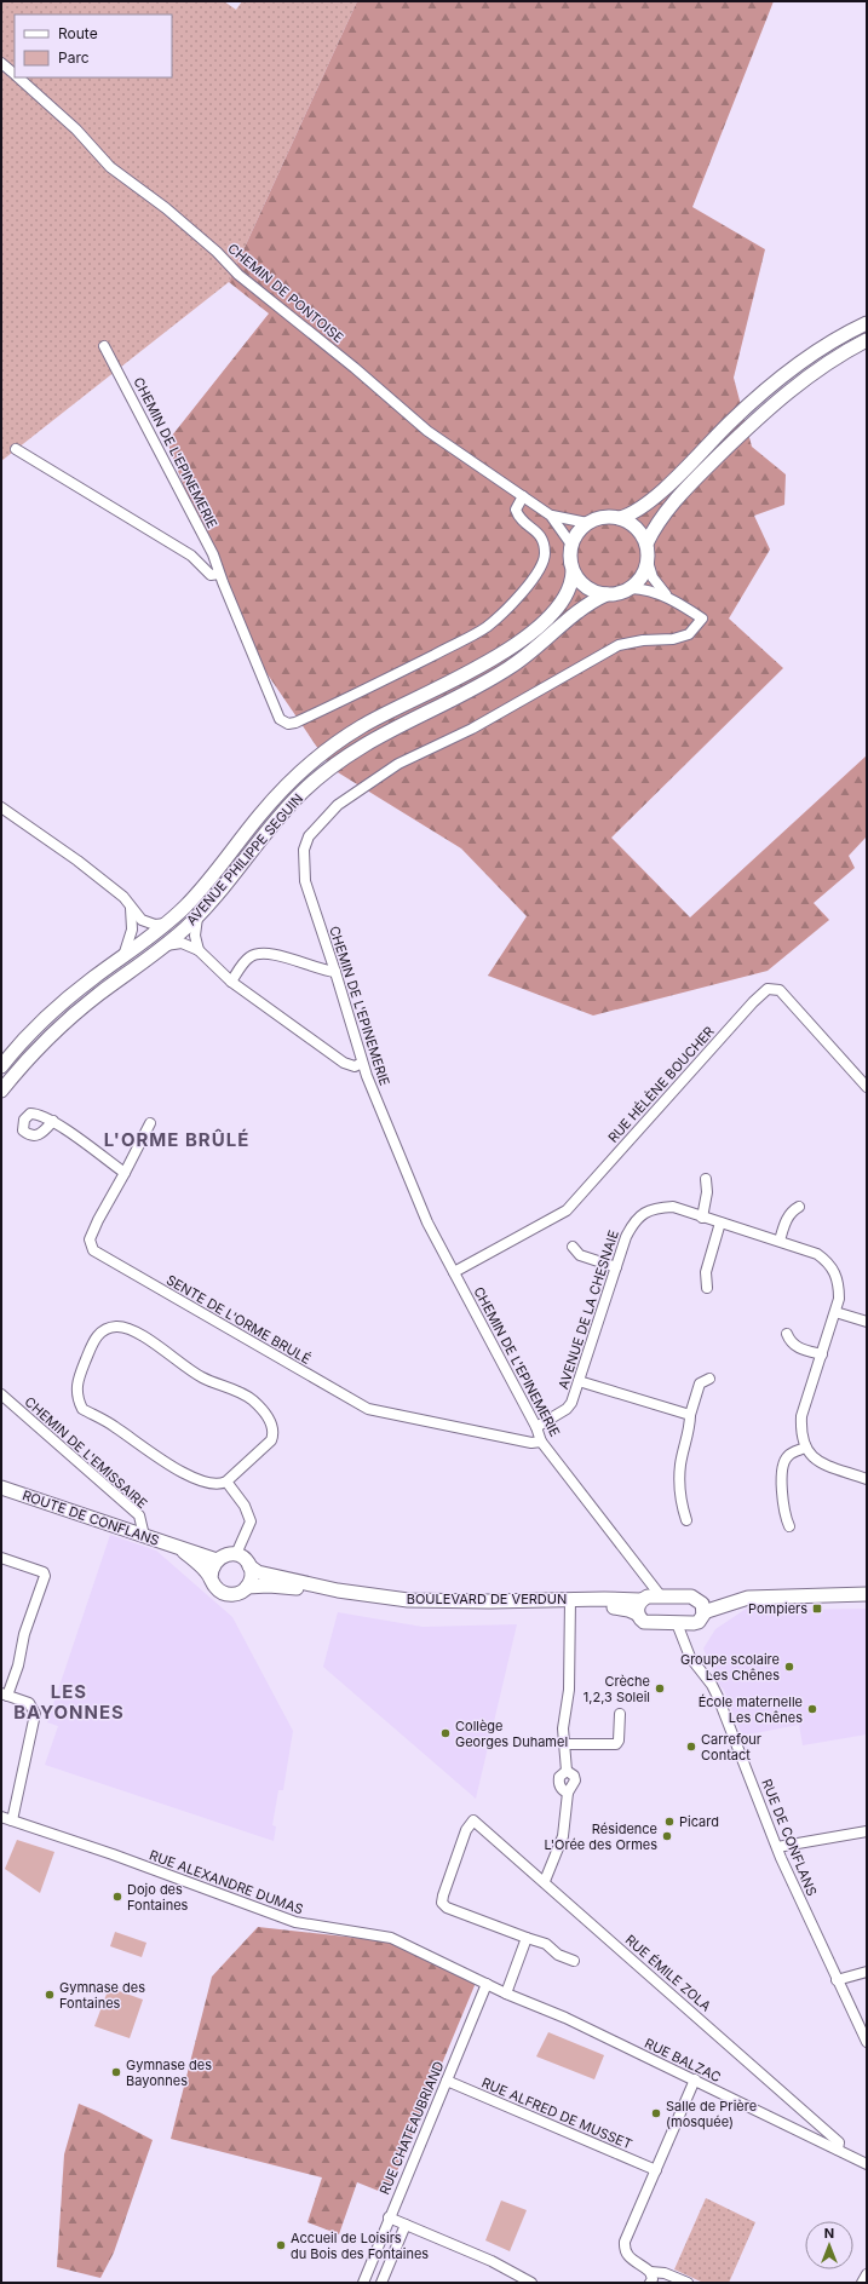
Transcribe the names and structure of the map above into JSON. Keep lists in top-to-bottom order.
{
  "streets": {
    "main road": ["AVENUE PHILIPPE SEGUIN", "ROUTE DE CONFLANS", "BOULEVARD DE VERDUN"],
    "street": [
      "CHEMIN DE PONTOISE",
      "CHEMIN DE L'EPINEMERIE",
      "RUE HÉLÈNE BOUCHER",
      "AVENUE DE LA CHESNAIE",
      "SENTE DE L'ORME BRULÉ",
      "CHEMIN DE L'EMISSAIRE",
      "RUE DE CONFLANS",
      "RUE ALEXANDRE DUMAS",
      "RUE ÉMILE ZOLA",
      "RUE BALZAC",
      "RUE ALFRED DE MUSSET",
      "RUE CHATEAUBRIAND"
    ]
  },
  "crossings": [
    ["CHEMIN DE PONTOISE", "CHEMIN DE L'EPINEMERIE"],
    ["CHEMIN DE PONTOISE", "AVENUE PHILIPPE SEGUIN"],
    ["CHEMIN DE L'EPINEMERIE", "RUE HÉLÈNE BOUCHER"],
    ["CHEMIN DE L'EPINEMERIE", "AVENUE DE LA CHESNAIE"],
    ["CHEMIN DE L'EPINEMERIE", "SENTE DE L'ORME BRULÉ"],
    ["CHEMIN DE L'EPINEMERIE", "BOULEVARD DE VERDUN"],
    ["CHEMIN DE L'EMISSAIRE", "ROUTE DE CONFLANS"],
    ["RUE ALEXANDRE DUMAS", "RUE BALZAC"],
    ["RUE ALEXANDRE DUMAS", "RUE CHATEAUBRIAND"],
    ["RUE ÉMILE ZOLA", "RUE BALZAC"],
    ["RUE BALZAC", "RUE CHATEAUBRIAND"],
    ["RUE ALFRED DE MUSSET", "RUE CHATEAUBRIAND"]
  ],
  "districts": ["L'ORME BRÛLÉ", "LES BAYONNES"],
  "places": {
    "transit": ["Pompiers"],
    "other": [
      "Groupe scolaire Les Chênes",
      "Crèche 1,2,3 Soleil",
      "École maternelle Les Chênes",
      "Collège Georges Duhamel",
      "Carrefour Contact",
      "Picard",
      "Résidence L'Orée des Ormes",
      "Dojo des Fontaines",
      "Gymnase des Fontaines",
      "Gymnase des Bayonnes",
      "Salle de Prière (mosquée)",
      "Accueil de Loisirs du Bois des Fontaines"
    ]
  },
  "legend": ["Route", "Parc"],
  "north": "top"
}
